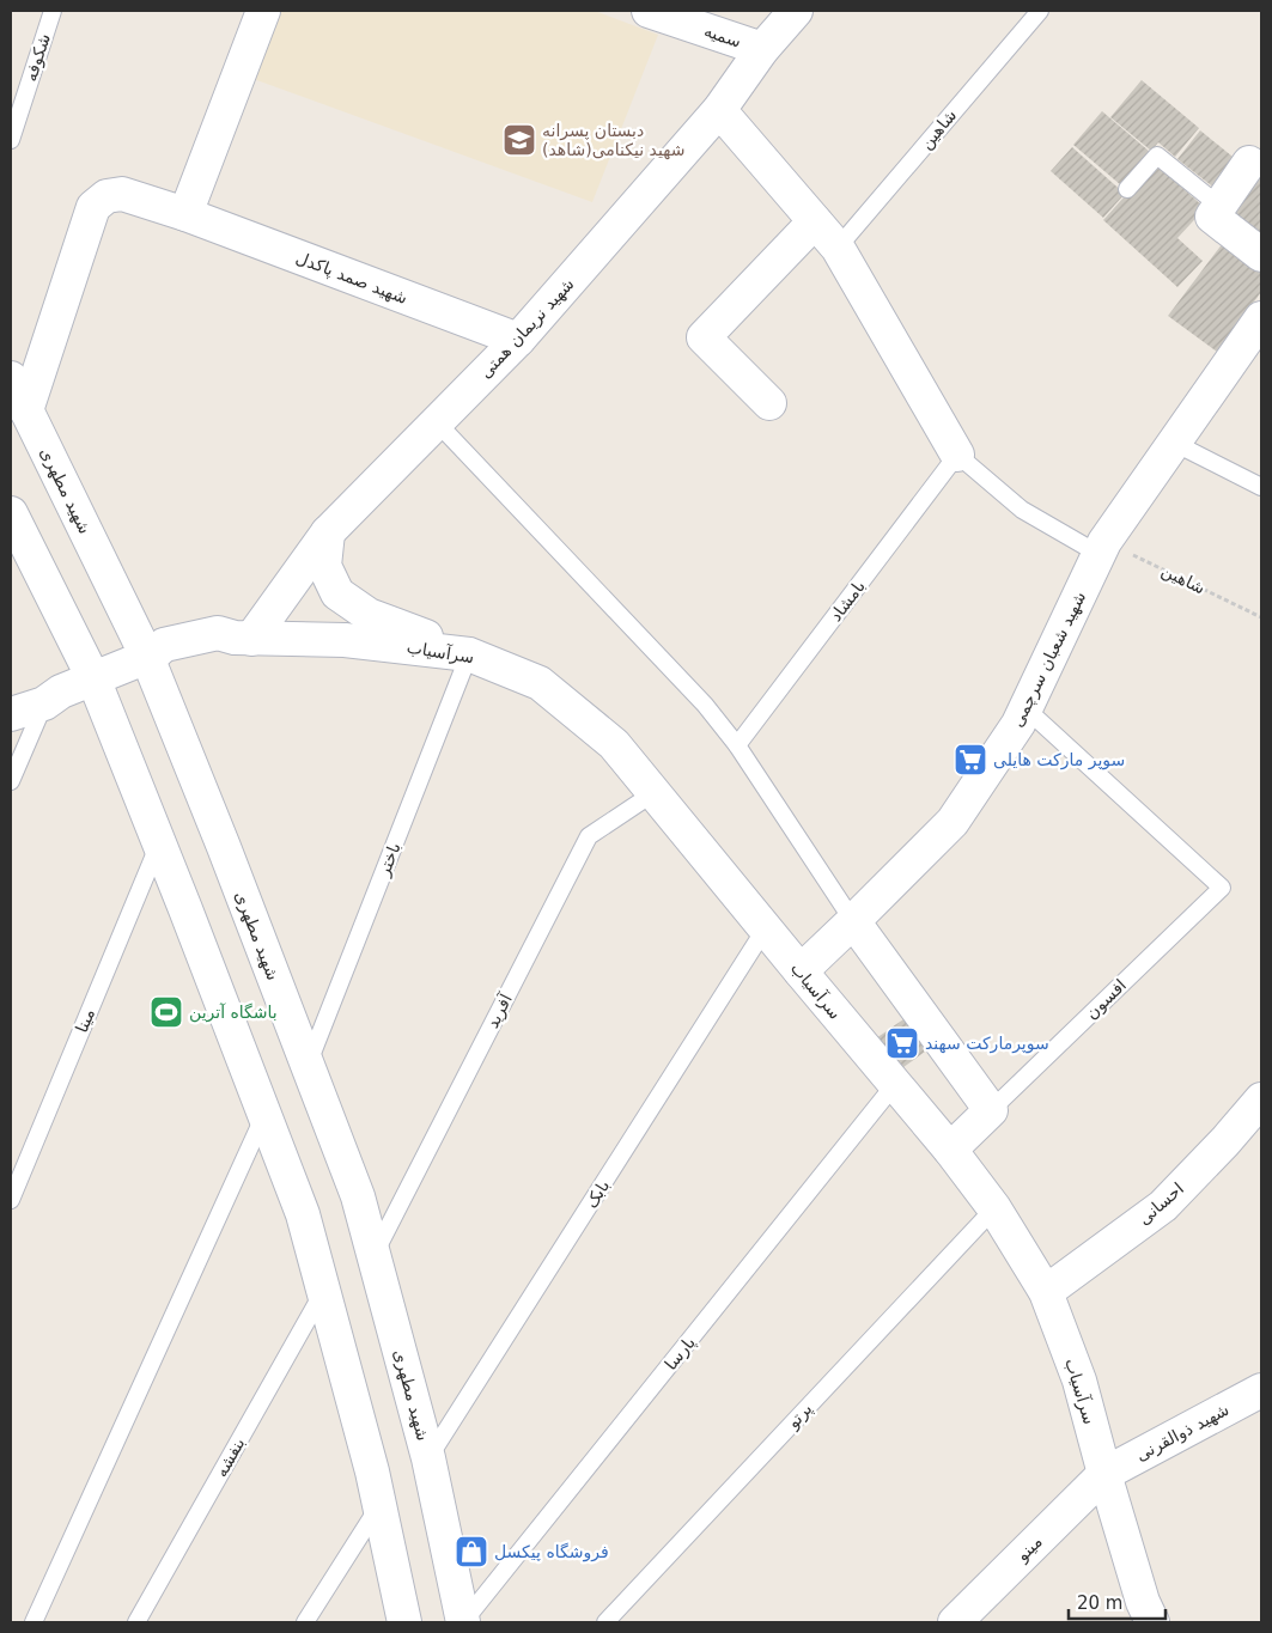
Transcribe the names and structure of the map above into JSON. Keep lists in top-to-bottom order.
{
  "streets": {
    "main road": [
      "سمیه",
      "شهید صمد پاکدل",
      "شهید نریمان همتی",
      "شهید مطهری",
      "سرآسیاب",
      "شهید شعبان سرچمی",
      "افسون",
      "احسانی",
      "شهید ذوالقرنی",
      "مینو"
    ],
    "lane": [
      "شکوفه",
      "شاهین",
      "بامشاد",
      "باختر",
      "آفرید",
      "مینا",
      "بابک",
      "پارسا",
      "پرتو",
      "بنفشه"
    ]
  },
  "crossings": [
    ["سمیه", "شهید نریمان همتی"],
    ["شاهین", "شهید شعبان سرچمی"],
    ["شهید صمد پاکدل", "شهید نریمان همتی"],
    ["شهید صمد پاکدل", "شهید مطهری"],
    ["شهید نریمان همتی", "سرآسیاب"],
    ["شهید مطهری", "سرآسیاب"],
    ["شهید مطهری", "باختر"],
    ["شهید مطهری", "آفرید"],
    ["شهید مطهری", "بابک"],
    ["شهید مطهری", "پارسا"],
    ["سرآسیاب", "شهید شعبان سرچمی"],
    ["سرآسیاب", "باختر"],
    ["سرآسیاب", "افسون"],
    ["سرآسیاب", "آفرید"],
    ["سرآسیاب", "بابک"],
    ["سرآسیاب", "احسانی"],
    ["سرآسیاب", "پارسا"],
    ["سرآسیاب", "پرتو"],
    ["سرآسیاب", "شهید ذوالقرنی"],
    ["سرآسیاب", "مینو"],
    ["شهید شعبان سرچمی", "افسون"],
    ["شهید ذوالقرنی", "مینو"]
  ],
  "places": {
    "school or university": ["دبستان پسرانه شهید نیکنامی(شاهد)"],
    "supermarket": ["سوپر مارکت هایلی", "سوپرمارکت سهند"],
    "sports": ["باشگاه آترین"],
    "shop": ["فروشگاه پیکسل"]
  },
  "scale_bar": "20 m"
}
